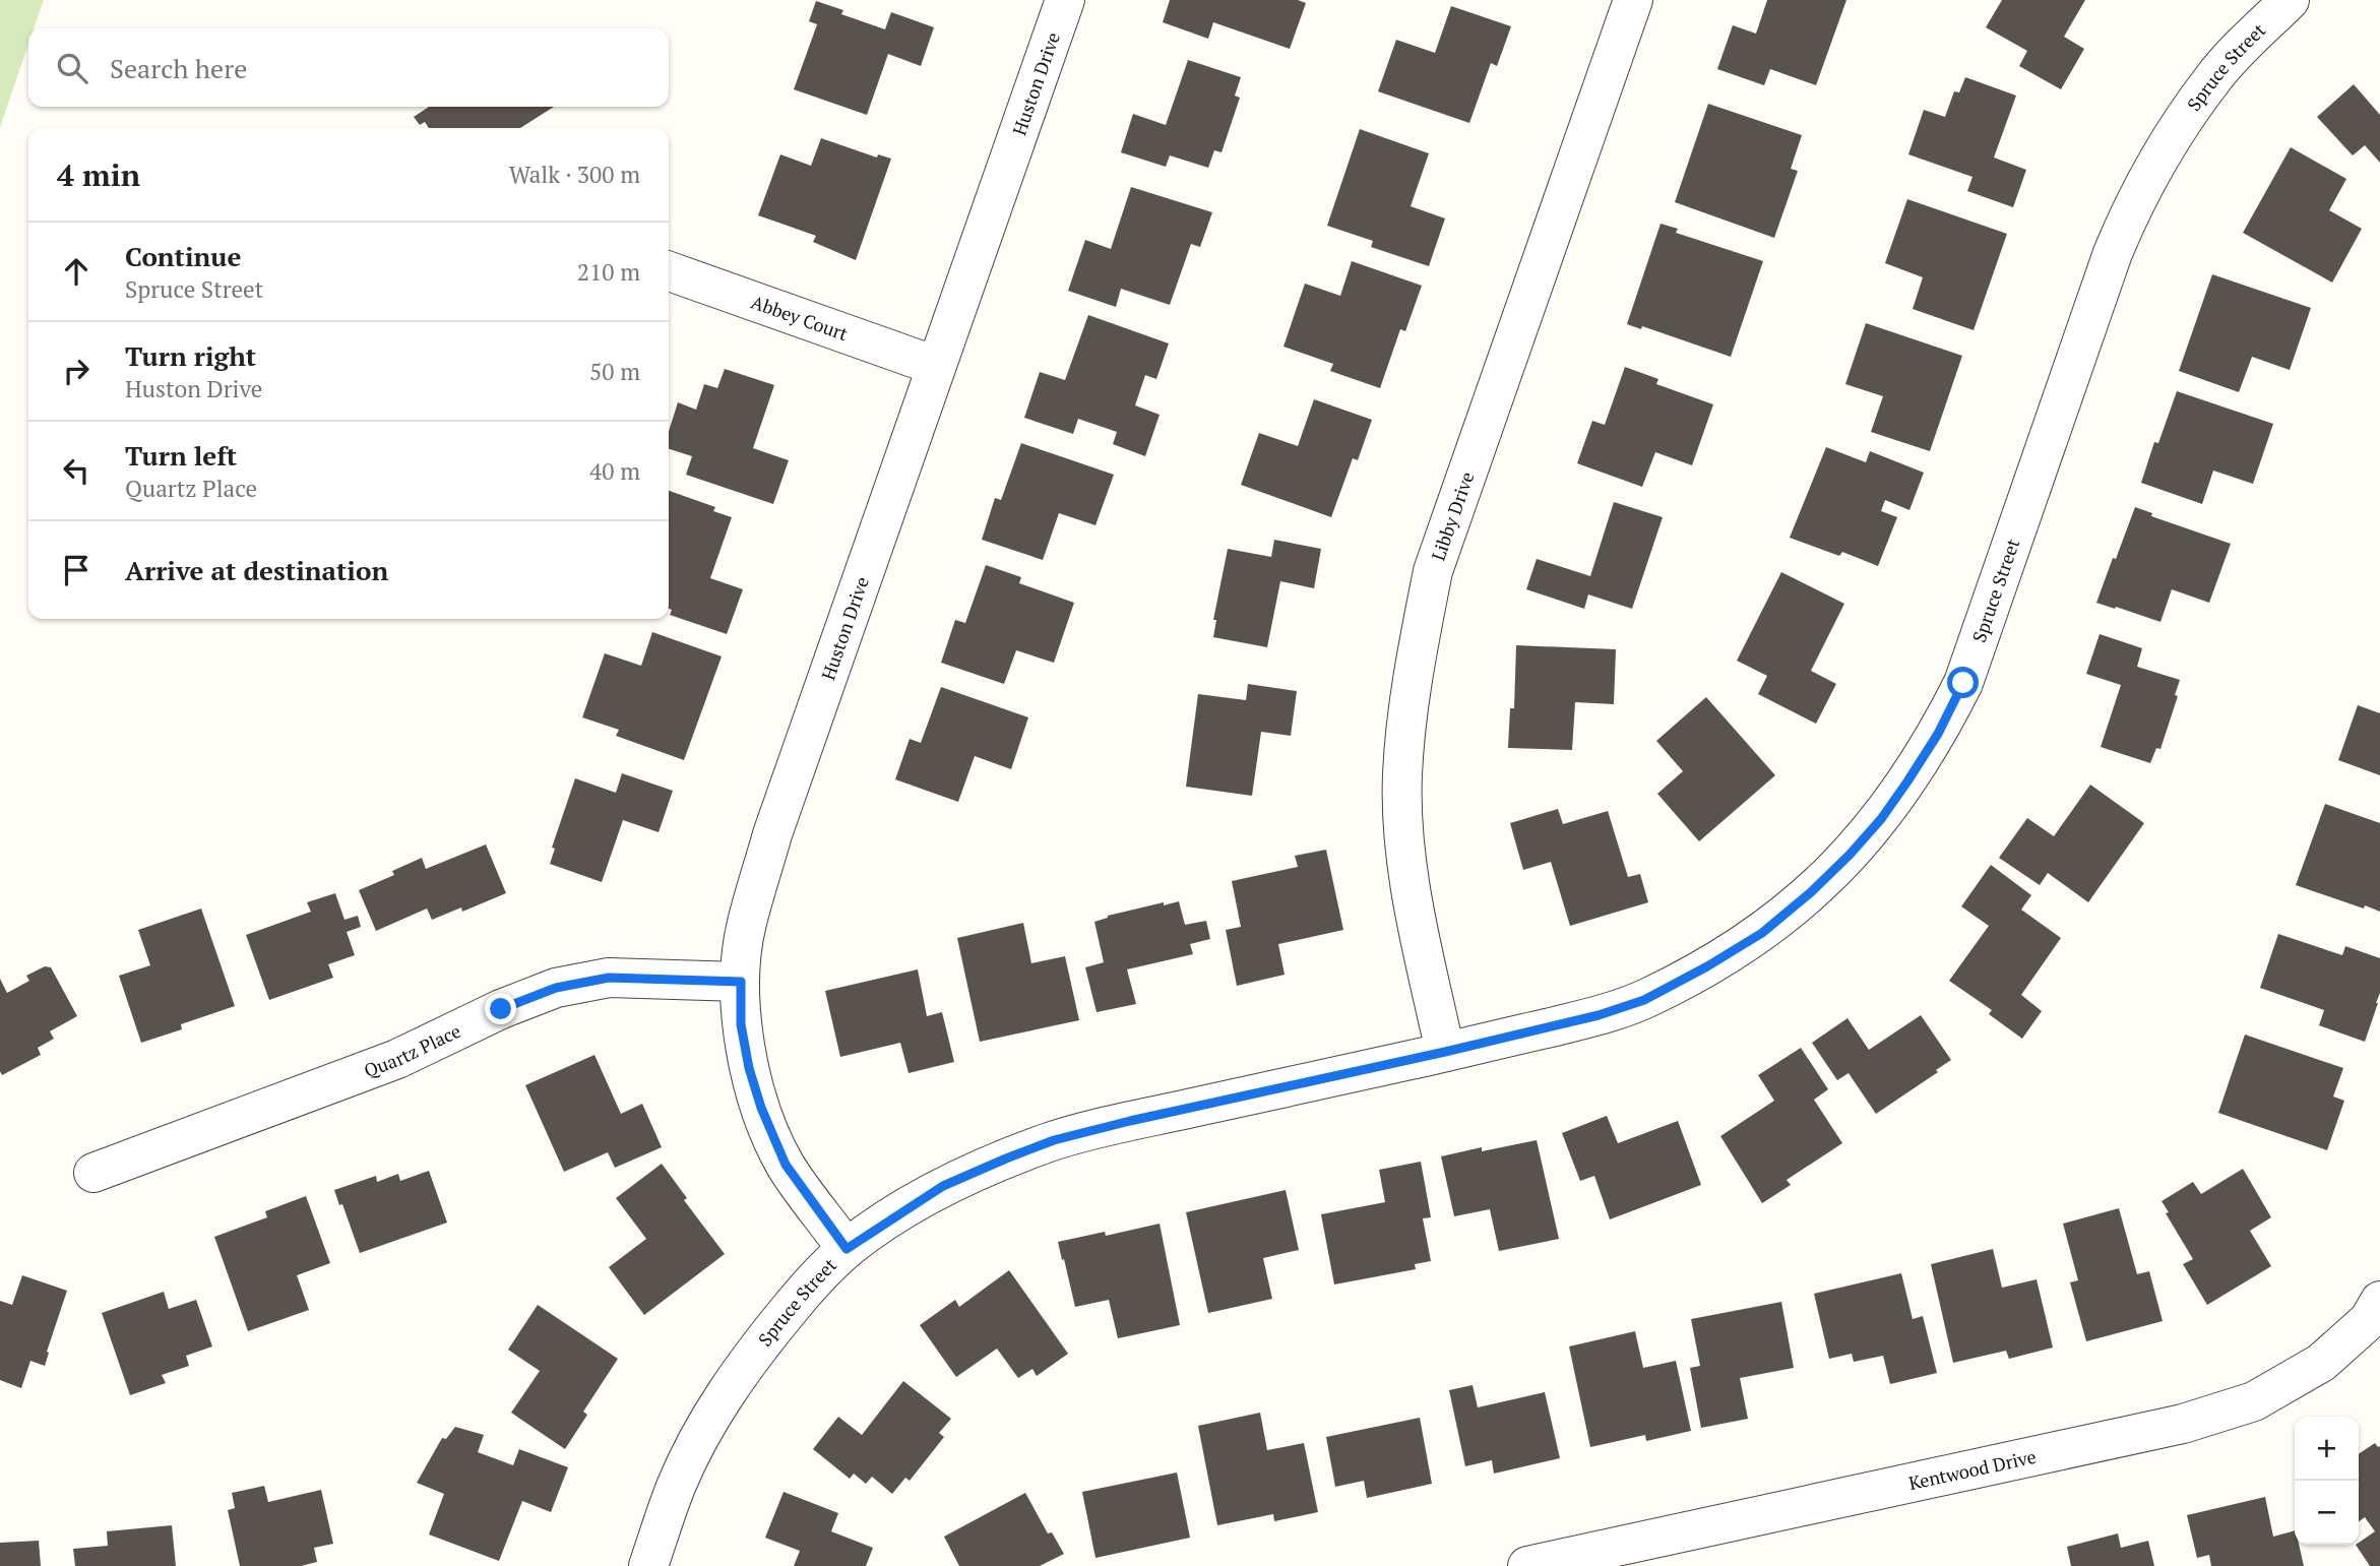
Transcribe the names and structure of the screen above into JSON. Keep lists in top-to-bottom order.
{
  "streets": {
    "street": [
      "Spruce Street",
      "Huston Drive",
      "Abbey Court",
      "Libby Drive",
      "Quartz Place",
      "Kentwood Drive"
    ]
  },
  "crossings": [
    ["Spruce Street", "Huston Drive"],
    ["Spruce Street", "Libby Drive"],
    ["Huston Drive", "Abbey Court"],
    ["Huston Drive", "Quartz Place"]
  ],
  "page": {
    "search": "Search here",
    "heading": ["4 min", "Walk · 300 m"],
    "list": [
      ["Continue", "Spruce Street", "210 m"],
      ["Turn right", "Huston Drive", "50 m"],
      ["Turn left", "Quartz Place", "40 m"],
      "Arrive at destination"
    ],
    "map_buttons": ["+", "−"]
  }
}
